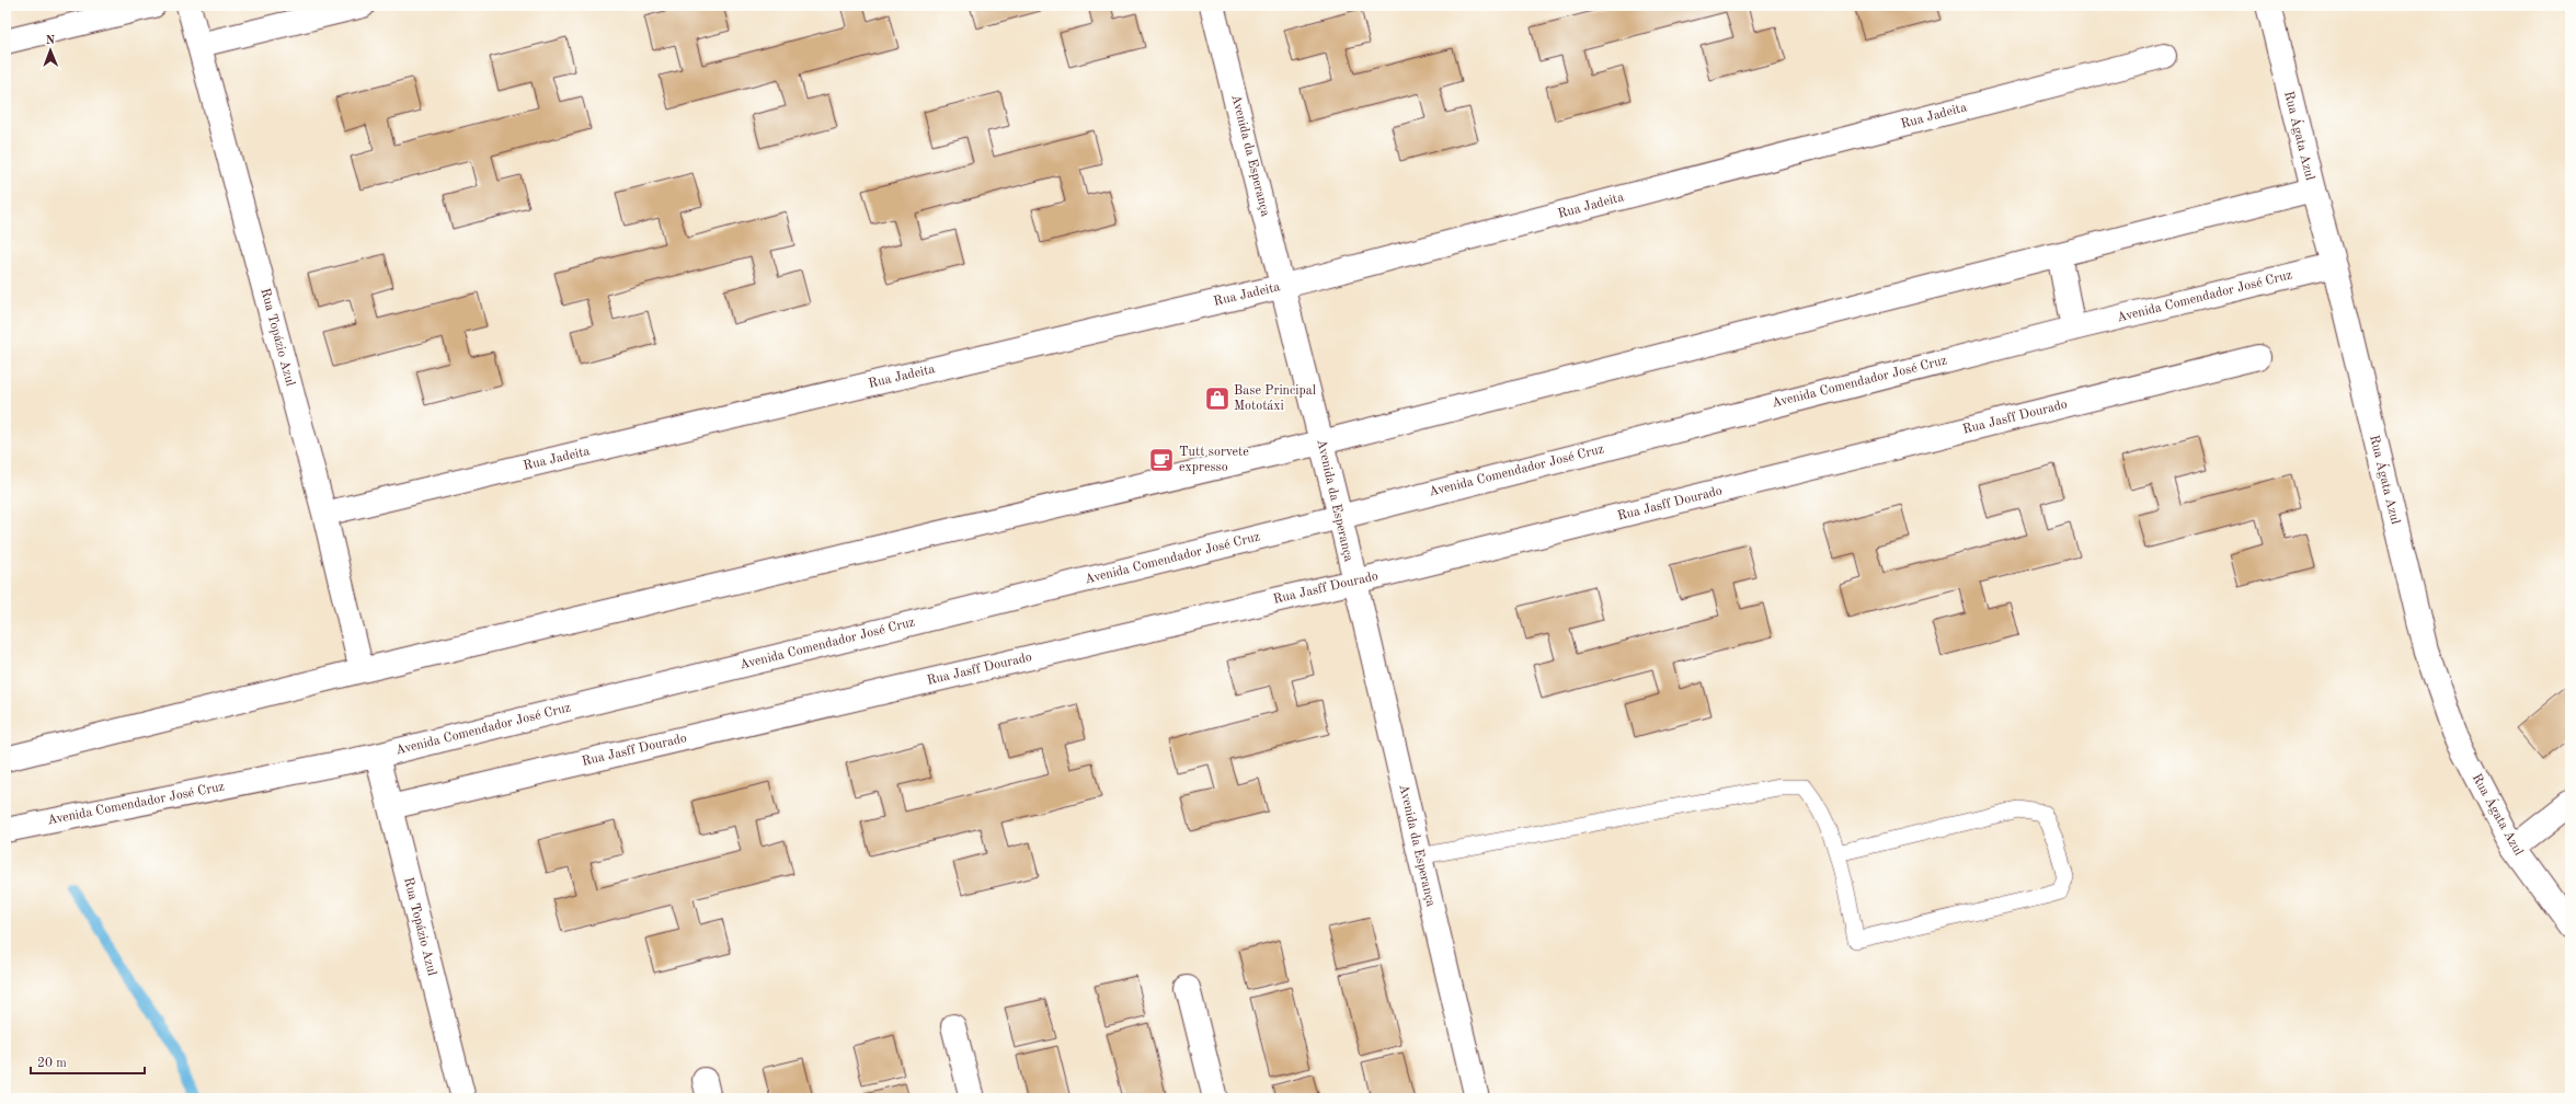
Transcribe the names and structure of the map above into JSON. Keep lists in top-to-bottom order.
{
  "streets": {
    "street": [
      "Rua Jadeita",
      "Rua Ágata Azul",
      "Avenida da Esperança",
      "Avenida Comendador José Cruz",
      "Rua Topázio Azul",
      "Rua Jasff Dourado"
    ]
  },
  "crossings": [
    ["Rua Jadeita", "Avenida da Esperança"],
    ["Rua Jadeita", "Rua Topázio Azul"],
    ["Rua Ágata Azul", "Avenida Comendador José Cruz"],
    ["Avenida da Esperança", "Avenida Comendador José Cruz"],
    ["Avenida da Esperança", "Rua Jasff Dourado"],
    ["Avenida Comendador José Cruz", "Rua Topázio Azul"],
    ["Rua Topázio Azul", "Rua Jasff Dourado"]
  ],
  "places": {
    "shop": ["Base Principal Mototáxi"],
    "cafe": ["Tutt sorvete expresso"]
  },
  "scale_bar": "20 m",
  "north": "top"
}
